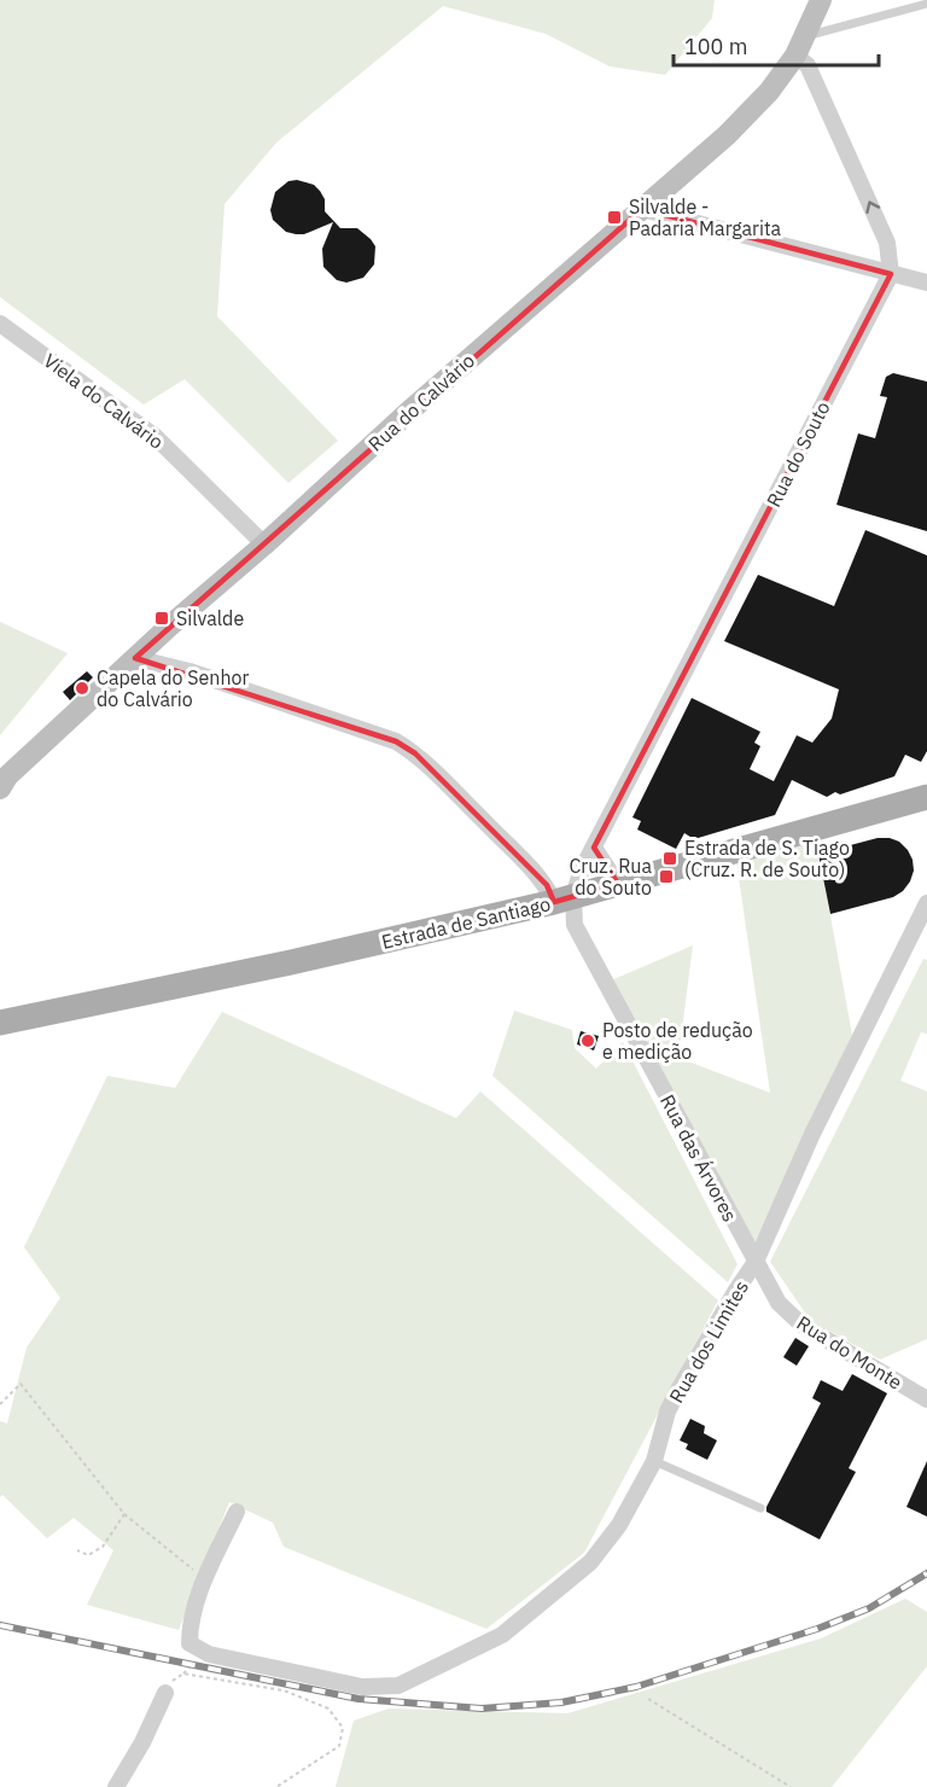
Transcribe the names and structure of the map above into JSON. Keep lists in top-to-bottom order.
{
  "streets": {
    "main road": ["Rua do Calvário", "Estrada de Santiago"],
    "street": [
      "Viela do Calvário",
      "Rua do Souto",
      "Rua das Árvores",
      "Rua dos Limites",
      "Rua do Monte"
    ]
  },
  "crossings": [
    ["Viela do Calvário", "Rua do Calvário"],
    ["Rua do Souto", "Estrada de Santiago"],
    ["Rua do Souto", "Rua das Árvores"],
    ["Estrada de Santiago", "Rua das Árvores"],
    ["Rua das Árvores", "Rua dos Limites"],
    ["Rua das Árvores", "Rua do Monte"],
    ["Rua dos Limites", "Rua do Monte"]
  ],
  "places": {
    "transit": [
      "Silvalde - Padaria Margarita",
      "Silvalde",
      "Estrada de S. Tiago (Cruz. R. de Souto)",
      "Cruz. Rua do Souto"
    ],
    "other": ["Capela do Senhor do Calvário", "Posto de redução e medição"]
  },
  "scale_bar": "100 m"
}
